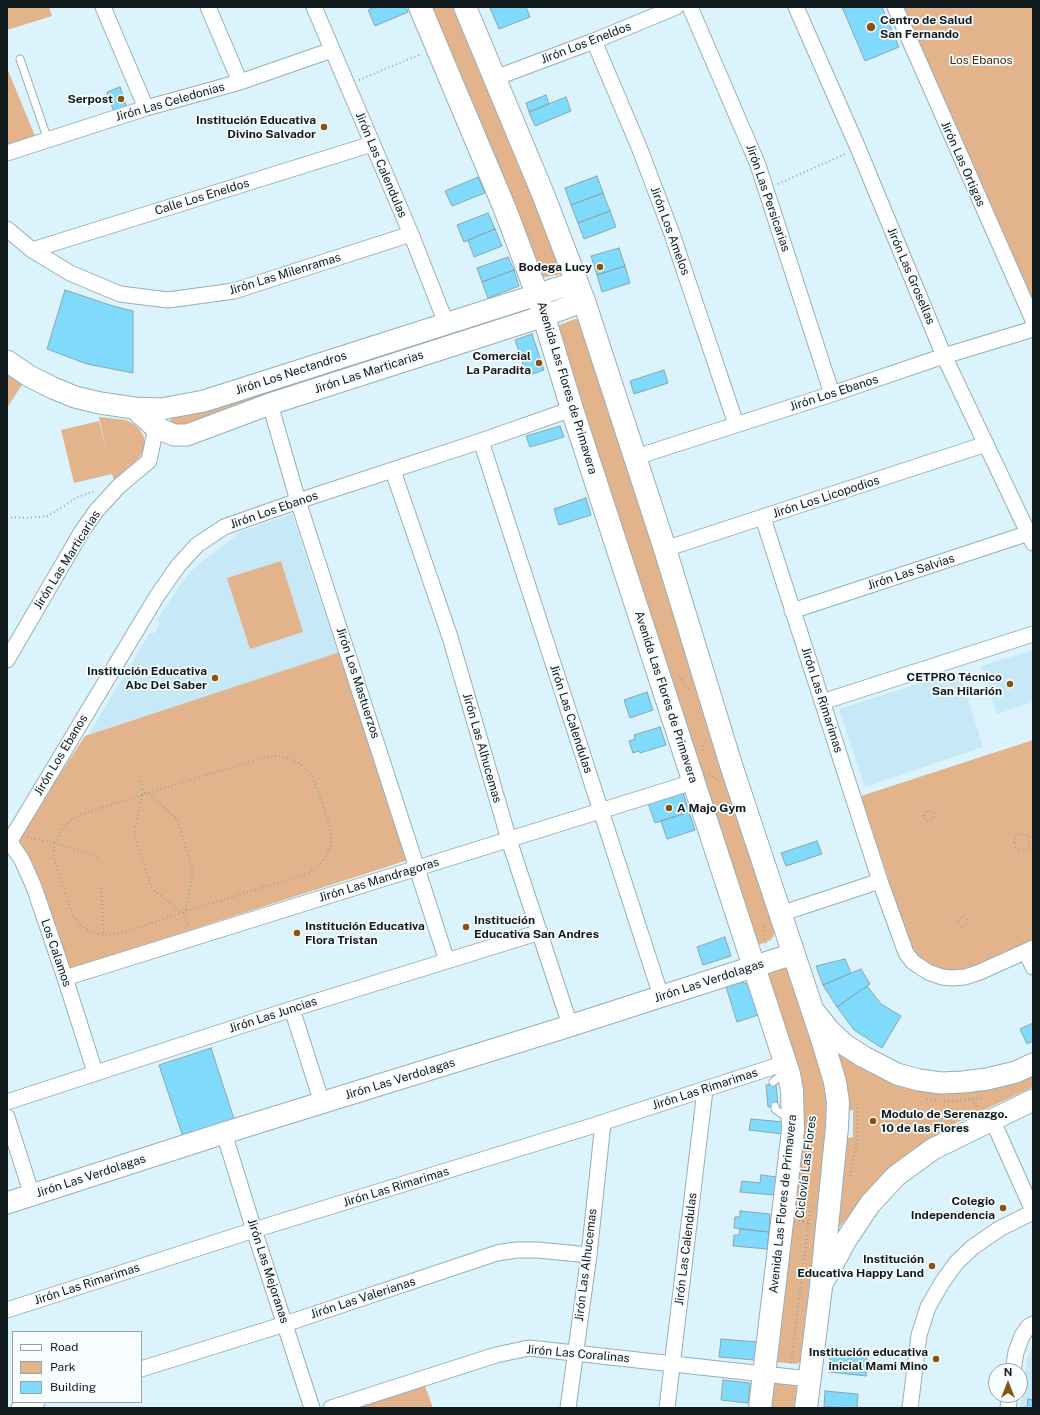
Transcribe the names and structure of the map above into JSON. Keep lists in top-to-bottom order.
{
  "streets": {
    "main road": ["Avenida Las Flores de Primavera"],
    "street": [
      "Jirón Los Eneldos",
      "Jirón Las Celedonias",
      "Jirón Las Ortigas",
      "Jirón Las Calendulas",
      "Calle Los Eneldos",
      "Jirón Las Persicarias",
      "Jirón Los Amelos",
      "Jirón Las Milenramas",
      "Jirón Las Grosellas",
      "Jirón Las Marticarias",
      "Jirón Los Nectandros",
      "Jirón Los Ebanos",
      "Jirón Los Licopodios",
      "Jirón Las Salvias",
      "Jirón Los Mastuerzos",
      "Jirón Las Rimarimas",
      "Jirón Las Alhucemas",
      "Jirón Las Mandragoras",
      "Los Calamos",
      "Jirón Las Verdolagas",
      "Jirón Las Juncias",
      "Jirón Las Mejoranas",
      "Jirón Las Valerianas",
      "Jirón Las Coralinas"
    ],
    "path": ["Ciclovía Las Flores"]
  },
  "crossings": [
    ["Jirón Los Eneldos", "Jirón Los Amelos"],
    ["Jirón Las Celedonias", "Jirón Las Calendulas"],
    ["Jirón Las Calendulas", "Calle Los Eneldos"],
    ["Jirón Las Calendulas", "Jirón Las Milenramas"],
    ["Jirón Las Calendulas", "Jirón Los Nectandros"],
    ["Jirón Las Calendulas", "Jirón Los Ebanos"],
    ["Jirón Las Calendulas", "Jirón Las Rimarimas"],
    ["Jirón Las Calendulas", "Jirón Las Mandragoras"],
    ["Jirón Las Calendulas", "Jirón Las Verdolagas"],
    ["Jirón Las Calendulas", "Jirón Las Coralinas"],
    ["Calle Los Eneldos", "Jirón Las Milenramas"],
    ["Jirón Las Persicarias", "Jirón Los Ebanos"],
    ["Jirón Los Amelos", "Jirón Los Ebanos"],
    ["Jirón Las Grosellas", "Jirón Los Ebanos"],
    ["Jirón Las Grosellas", "Jirón Los Licopodios"],
    ["Jirón Las Grosellas", "Jirón Las Salvias"],
    ["Jirón Las Marticarias", "Jirón Los Nectandros"],
    ["Jirón Las Marticarias", "Avenida Las Flores de Primavera"],
    ["Jirón Las Marticarias", "Jirón Los Mastuerzos"],
    ["Jirón Los Nectandros", "Avenida Las Flores de Primavera"],
    ["Avenida Las Flores de Primavera", "Jirón Los Ebanos"],
    ["Avenida Las Flores de Primavera", "Jirón Las Rimarimas"],
    ["Avenida Las Flores de Primavera", "Jirón Las Mandragoras"],
    ["Avenida Las Flores de Primavera", "Jirón Las Verdolagas"],
    ["Avenida Las Flores de Primavera", "Jirón Las Coralinas"],
    ["Jirón Los Ebanos", "Jirón Los Mastuerzos"],
    ["Jirón Los Ebanos", "Jirón Las Alhucemas"],
    ["Jirón Los Ebanos", "Los Calamos"],
    ["Jirón Los Licopodios", "Jirón Las Rimarimas"],
    ["Jirón Las Salvias", "Jirón Las Rimarimas"],
    ["Jirón Los Mastuerzos", "Jirón Las Mandragoras"],
    ["Jirón Los Mastuerzos", "Jirón Las Juncias"],
    ["Jirón Las Rimarimas", "Jirón Las Alhucemas"],
    ["Jirón Las Rimarimas", "Jirón Las Mejoranas"],
    ["Jirón Las Alhucemas", "Jirón Las Mandragoras"],
    ["Jirón Las Alhucemas", "Jirón Las Verdolagas"],
    ["Jirón Las Alhucemas", "Jirón Las Juncias"],
    ["Jirón Las Alhucemas", "Jirón Las Valerianas"],
    ["Jirón Las Alhucemas", "Jirón Las Coralinas"],
    ["Jirón Las Mandragoras", "Los Calamos"],
    ["Los Calamos", "Jirón Las Juncias"],
    ["Jirón Las Verdolagas", "Jirón Las Mejoranas"],
    ["Jirón Las Mejoranas", "Jirón Las Valerianas"]
  ],
  "parks": ["Los Ebanos"],
  "places": [
    "Centro de Salud San Fernando",
    "Serpost",
    "Institución Educativa Divino Salvador",
    "Bodega Lucy",
    "Comercial La Paradita",
    "Institución Educativa Abc Del Saber",
    "CETPRO Técnico San Hilarión",
    "A Majo Gym",
    "Institución Educativa San Andres",
    "Institución Educativa Flora Tristan",
    "Modulo de Serenazgo. 10 de las Flores",
    "Colegio Independencia",
    "Institución Educativa Happy Land",
    "Institución educativa inicial Mami Mino"
  ],
  "legend": ["Road", "Park", "Building"],
  "north": "top"
}
